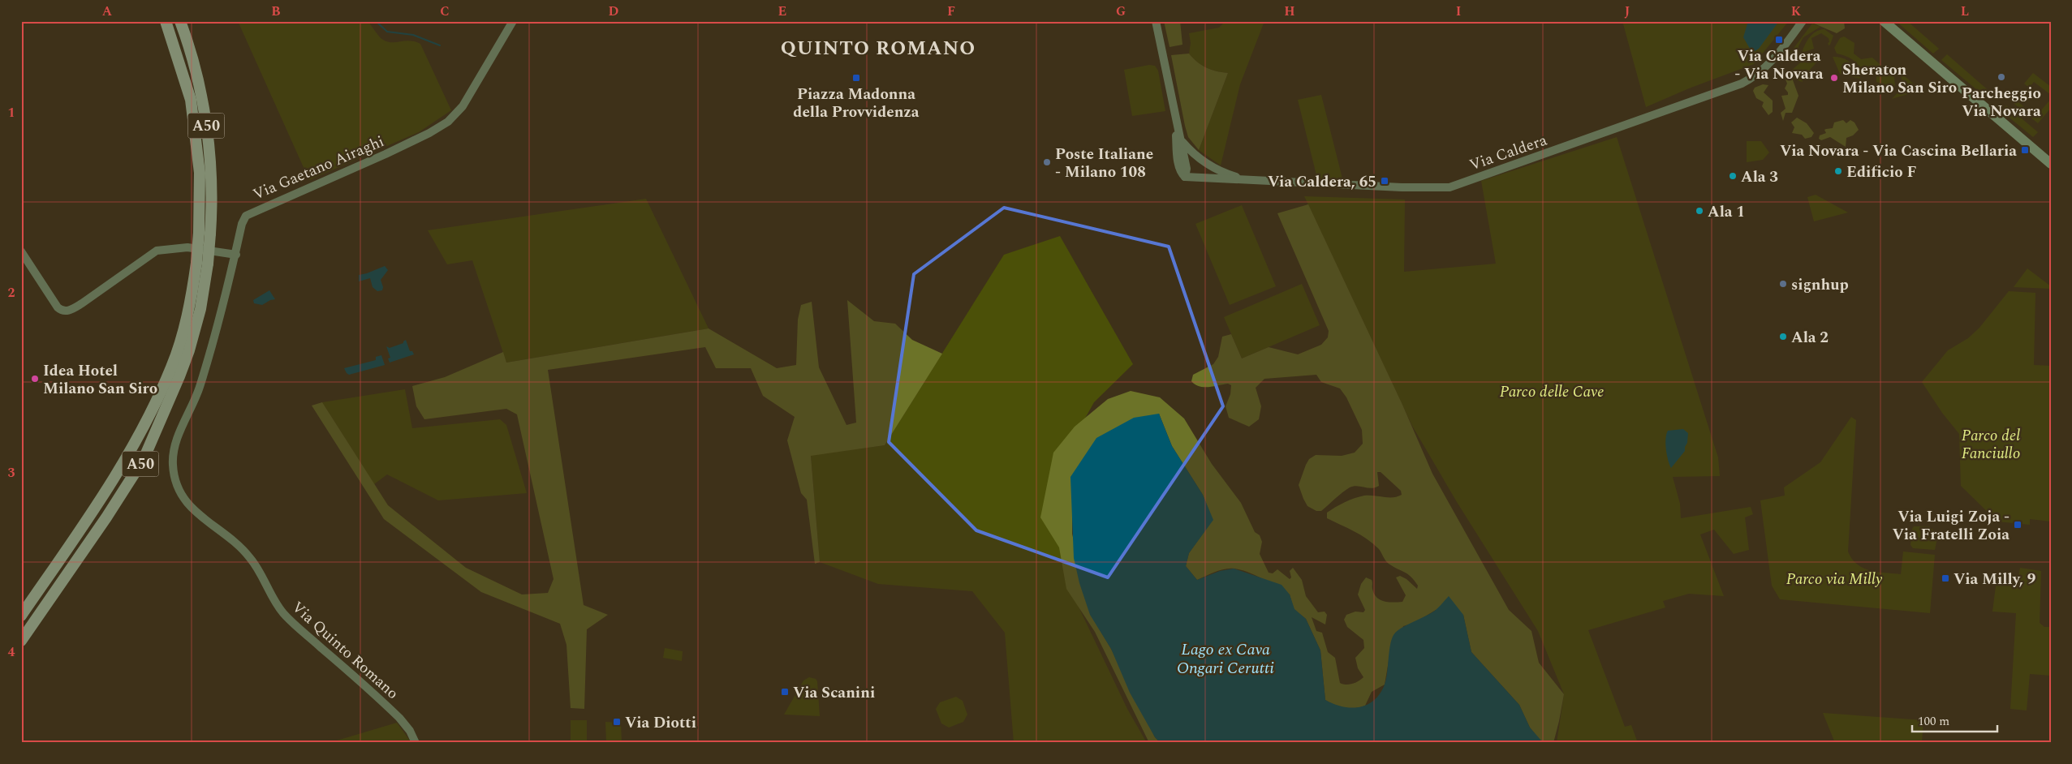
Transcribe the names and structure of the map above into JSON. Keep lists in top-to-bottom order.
{
  "streets": {
    "highway": ["A50"],
    "street": ["Via Caldera", "Via Gaetano Airaghi", "Via Quinto Romano"]
  },
  "crossings": [
    ["Via Gaetano Airaghi", "Via Quinto Romano"]
  ],
  "districts": ["QUINTO ROMANO"],
  "water": ["Lago ex Cava Ongari Cerutti"],
  "parks": ["Parco delle Cave", "Parco del Fanciullo", "Parco via Milly"],
  "places": {
    "transit": [
      "Via Caldera - Via Novara",
      "Piazza Madonna della Provvidenza",
      "Via Novara - Via Cascina Bellaria",
      "Via Caldera, 65",
      "Via Luigi Zoja - Via Fratelli Zoia",
      "Via Milly, 9",
      "Via Scanini",
      "Via Diotti"
    ],
    "other": [
      "Parcheggio Via Novara",
      "Sheraton Milano San Siro",
      "Poste Italiane - Milano 108",
      "Edificio F",
      "Ala 3",
      "Ala 1",
      "signhup",
      "Ala 2",
      "Idea Hotel Milano San Siro"
    ]
  },
  "scale_bar": "100 m",
  "grid": {
    "columns": [
      "A",
      "B",
      "C",
      "D",
      "E",
      "F",
      "G",
      "H",
      "I",
      "J",
      "K",
      "L"
    ],
    "rows": [
      "1",
      "2",
      "3",
      "4"
    ]
  }
}
